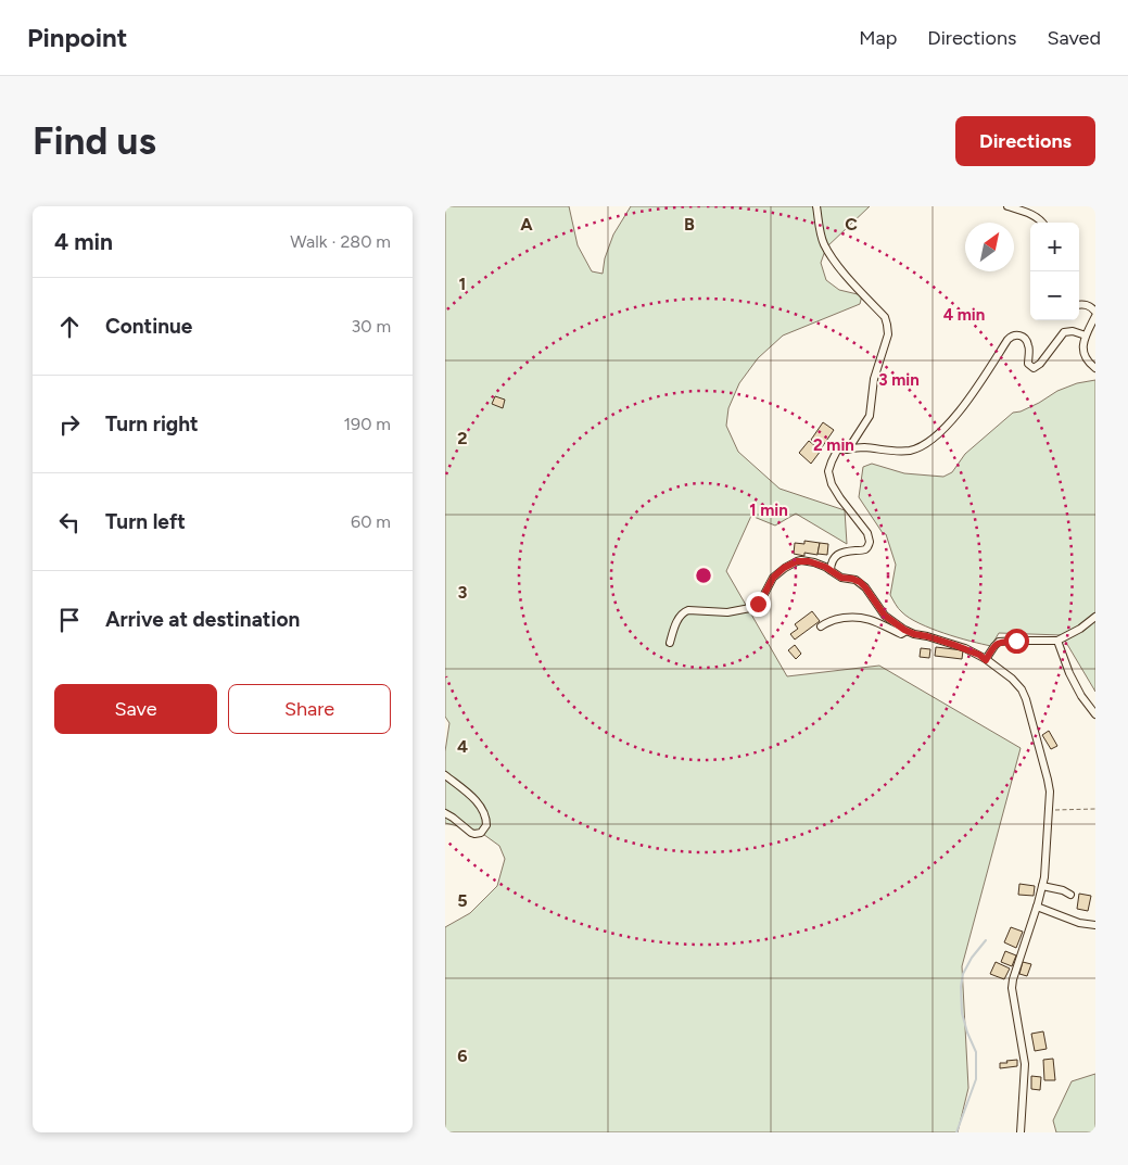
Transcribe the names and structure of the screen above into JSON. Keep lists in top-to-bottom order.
{
  "north": "top right",
  "page": {
    "header": "Pinpoint",
    "nav": ["Map", "Directions", "Saved"],
    "buttons": [
      "Directions",
      ["Save", "Share"]
    ],
    "title": "Find us",
    "heading": ["4 min", "Walk · 280 m"],
    "map_buttons": ["+", "−"],
    "list": [
      ["Continue", "30 m"],
      ["Turn right", "190 m"],
      ["Turn left", "60 m"],
      "Arrive at destination"
    ]
  },
  "grid": {
    "columns": ["A", "B", "C"],
    "rows": [
      "1",
      "2",
      "3",
      "4",
      "5",
      "6"
    ]
  },
  "rings": [
    "4 min",
    "3 min",
    "2 min",
    "1 min"
  ]
}
